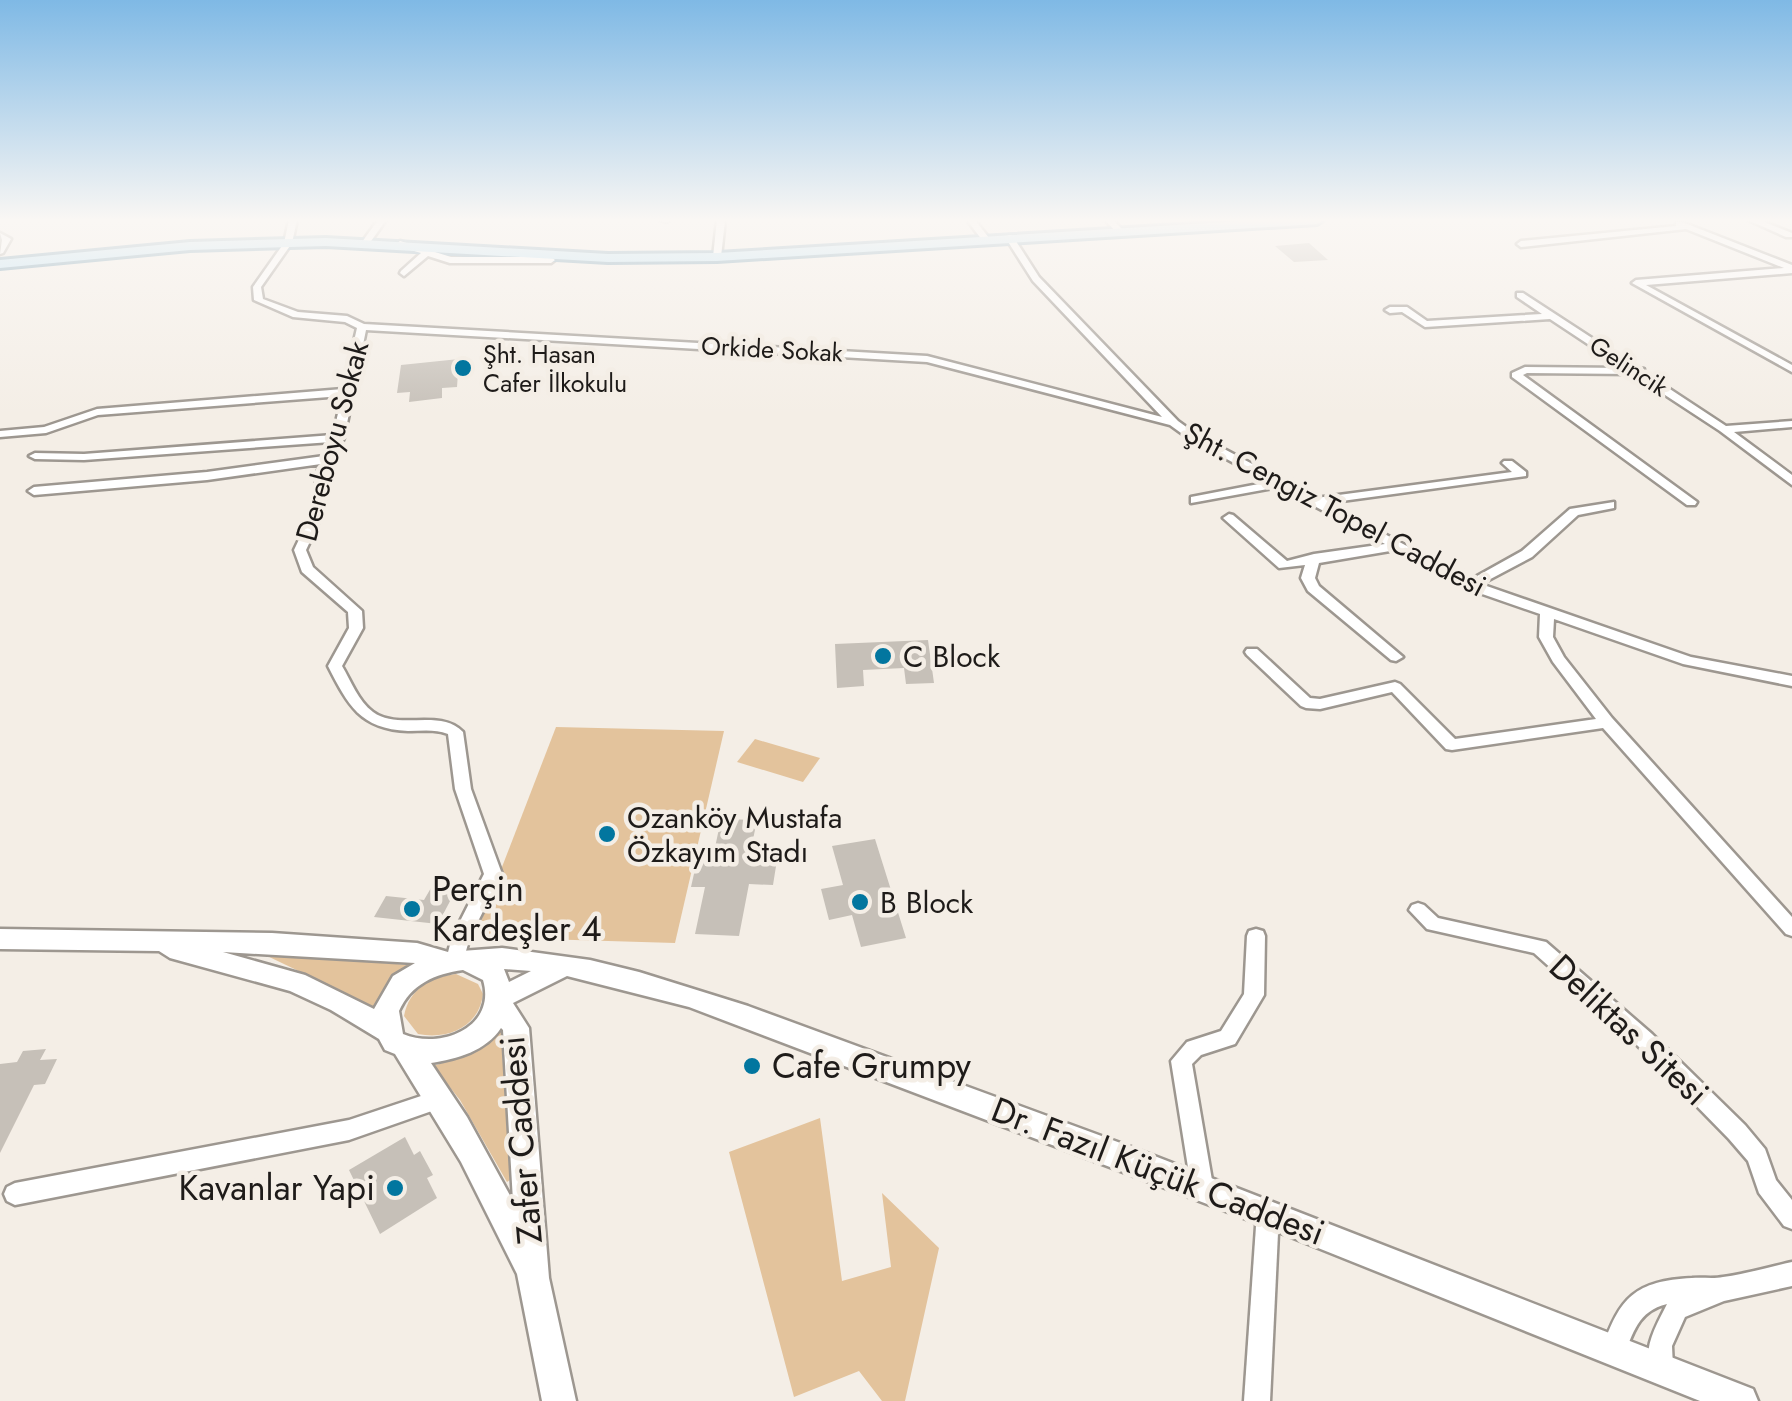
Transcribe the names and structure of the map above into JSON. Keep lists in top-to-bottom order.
{
  "streets": {
    "street": [
      "Orkide Sokak",
      "Gelincik",
      "Dereboyu Sokak",
      "Şht. Cengiz Topel Caddesi",
      "Deliktas Sitesi",
      "Zafer Caddesi",
      "Dr. Fazıl Küçük Caddesi"
    ]
  },
  "crossings": [
    ["Orkide Sokak", "Dereboyu Sokak"],
    ["Orkide Sokak", "Şht. Cengiz Topel Caddesi"],
    ["Dereboyu Sokak", "Zafer Caddesi"],
    ["Dereboyu Sokak", "Dr. Fazıl Küçük Caddesi"],
    ["Zafer Caddesi", "Dr. Fazıl Küçük Caddesi"]
  ],
  "places": [
    "Şht. Hasan Cafer İlkokulu",
    "C Block",
    "Ozanköy Mustafa Özkayım Stadı",
    "B Block",
    "Perçin Kardeşler 4",
    "Cafe Grumpy",
    "Kavanlar Yapi"
  ]
}
